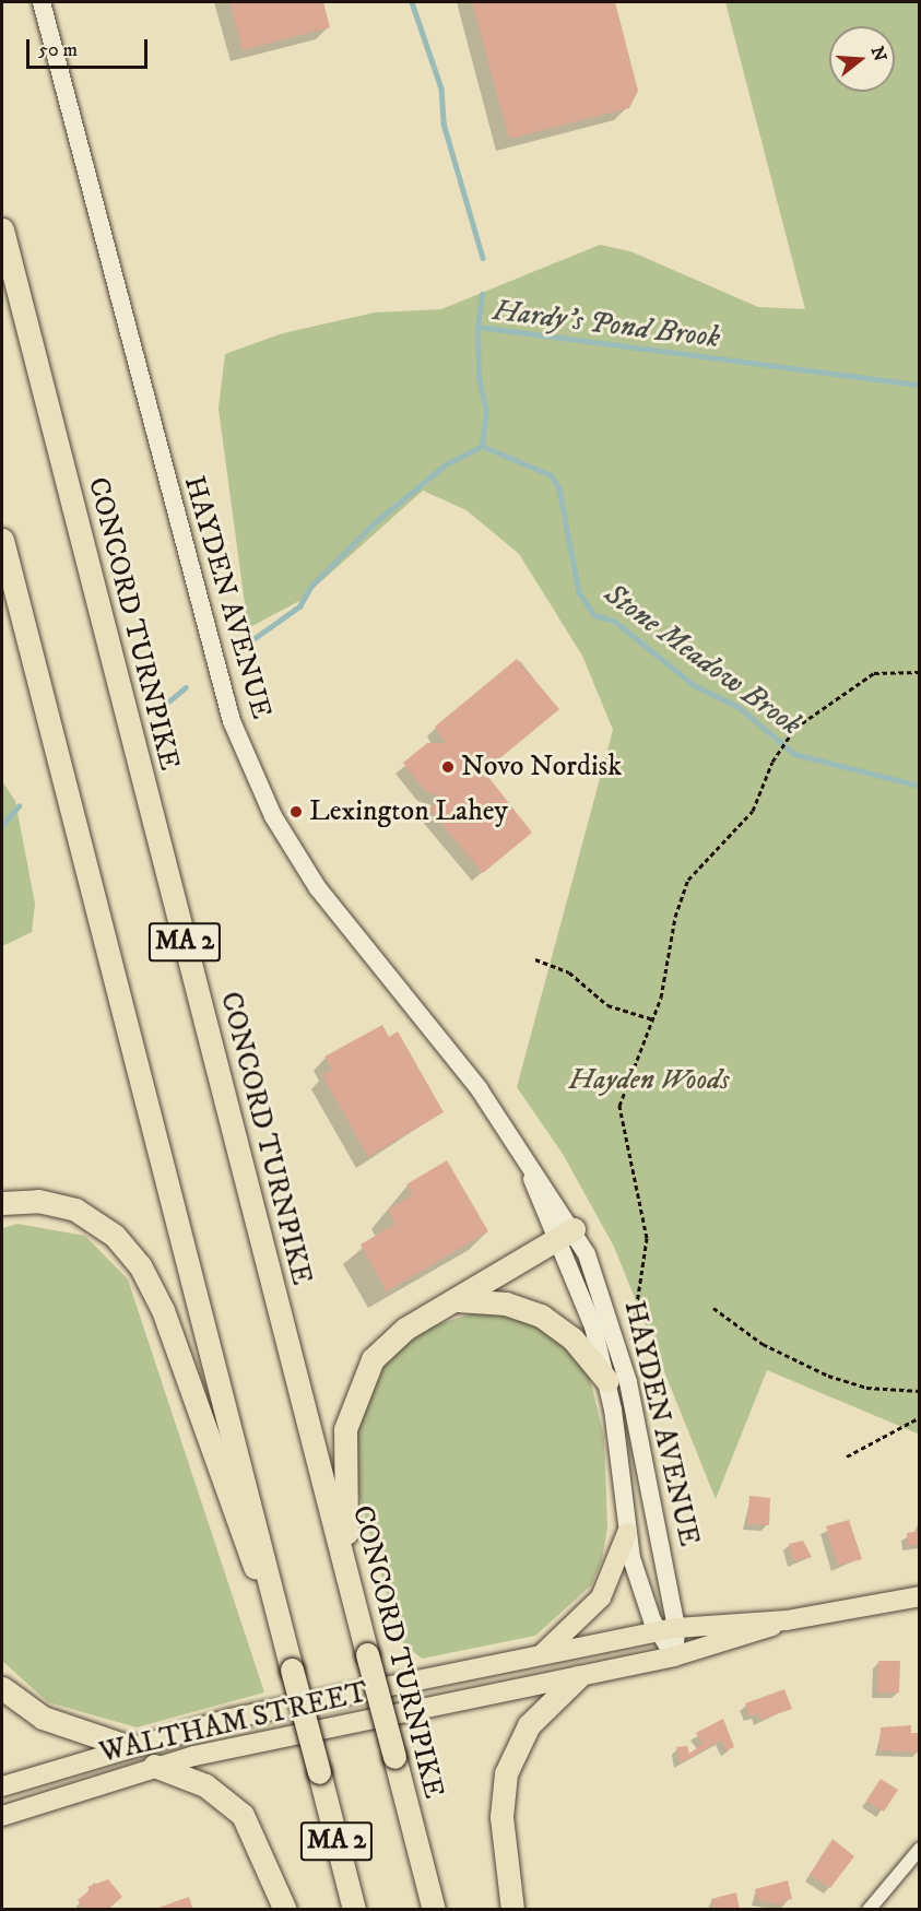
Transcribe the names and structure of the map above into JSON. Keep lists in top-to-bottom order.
{
  "streets": {
    "highway": ["CONCORD TURNPIKE", "MA 2"],
    "main road": ["WALTHAM STREET"],
    "street": ["HAYDEN AVENUE"]
  },
  "crossings": [
    ["HAYDEN AVENUE", "WALTHAM STREET"]
  ],
  "water": ["Hardy's Pond Brook", "Stone Meadow Brook"],
  "parks": ["Hayden Woods"],
  "places": ["Novo Nordisk", "Lexington Lahey"],
  "scale_bar": "50 m",
  "north": "right"
}
